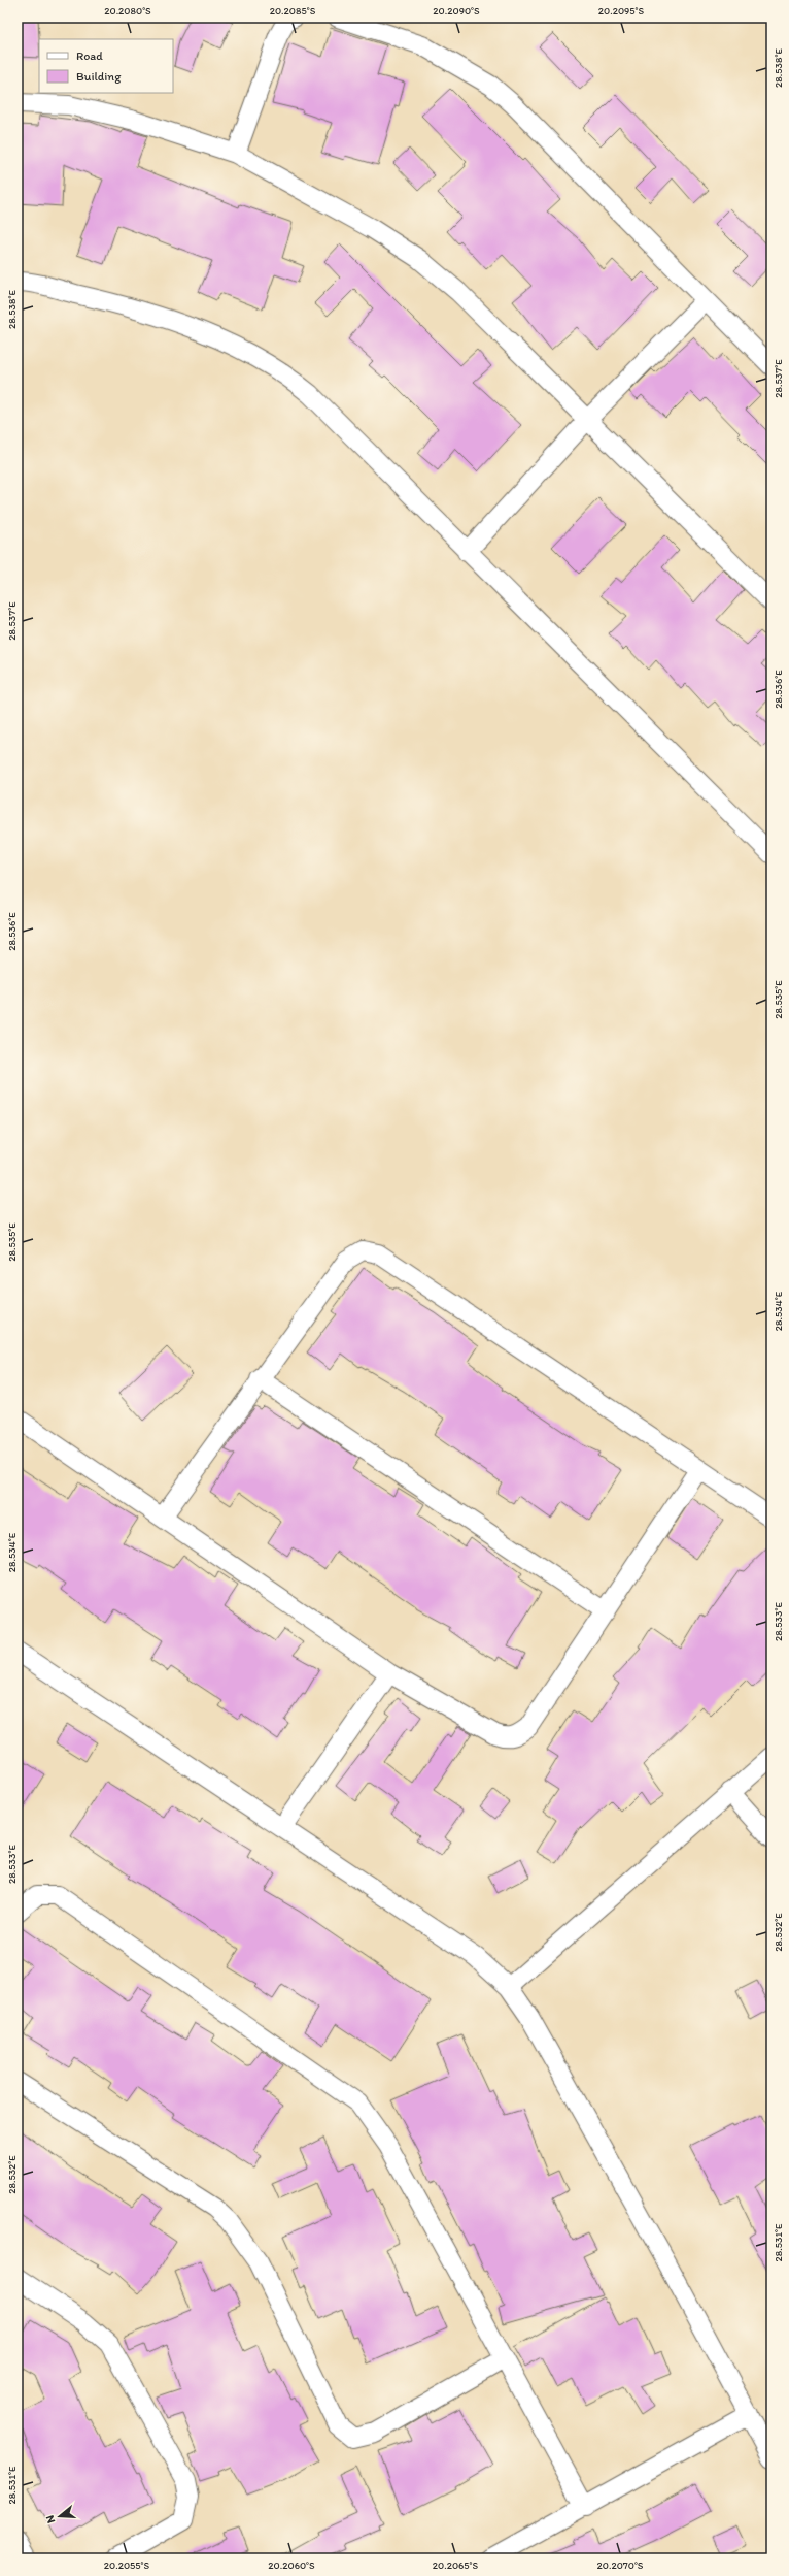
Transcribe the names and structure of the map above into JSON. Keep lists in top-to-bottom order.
{
  "legend": ["Road", "Building"],
  "north": "left",
  "coordinates": [
    "20.2080°S",
    "20.2085°S",
    "20.2090°S",
    "20.2095°S",
    "28.538°E",
    "28.537°E",
    "28.536°E",
    "28.535°E",
    "28.534°E",
    "28.533°E",
    "28.532°E",
    "28.531°E",
    "20.2055°S",
    "20.2060°S",
    "20.2065°S",
    "20.2070°S"
  ]
}
